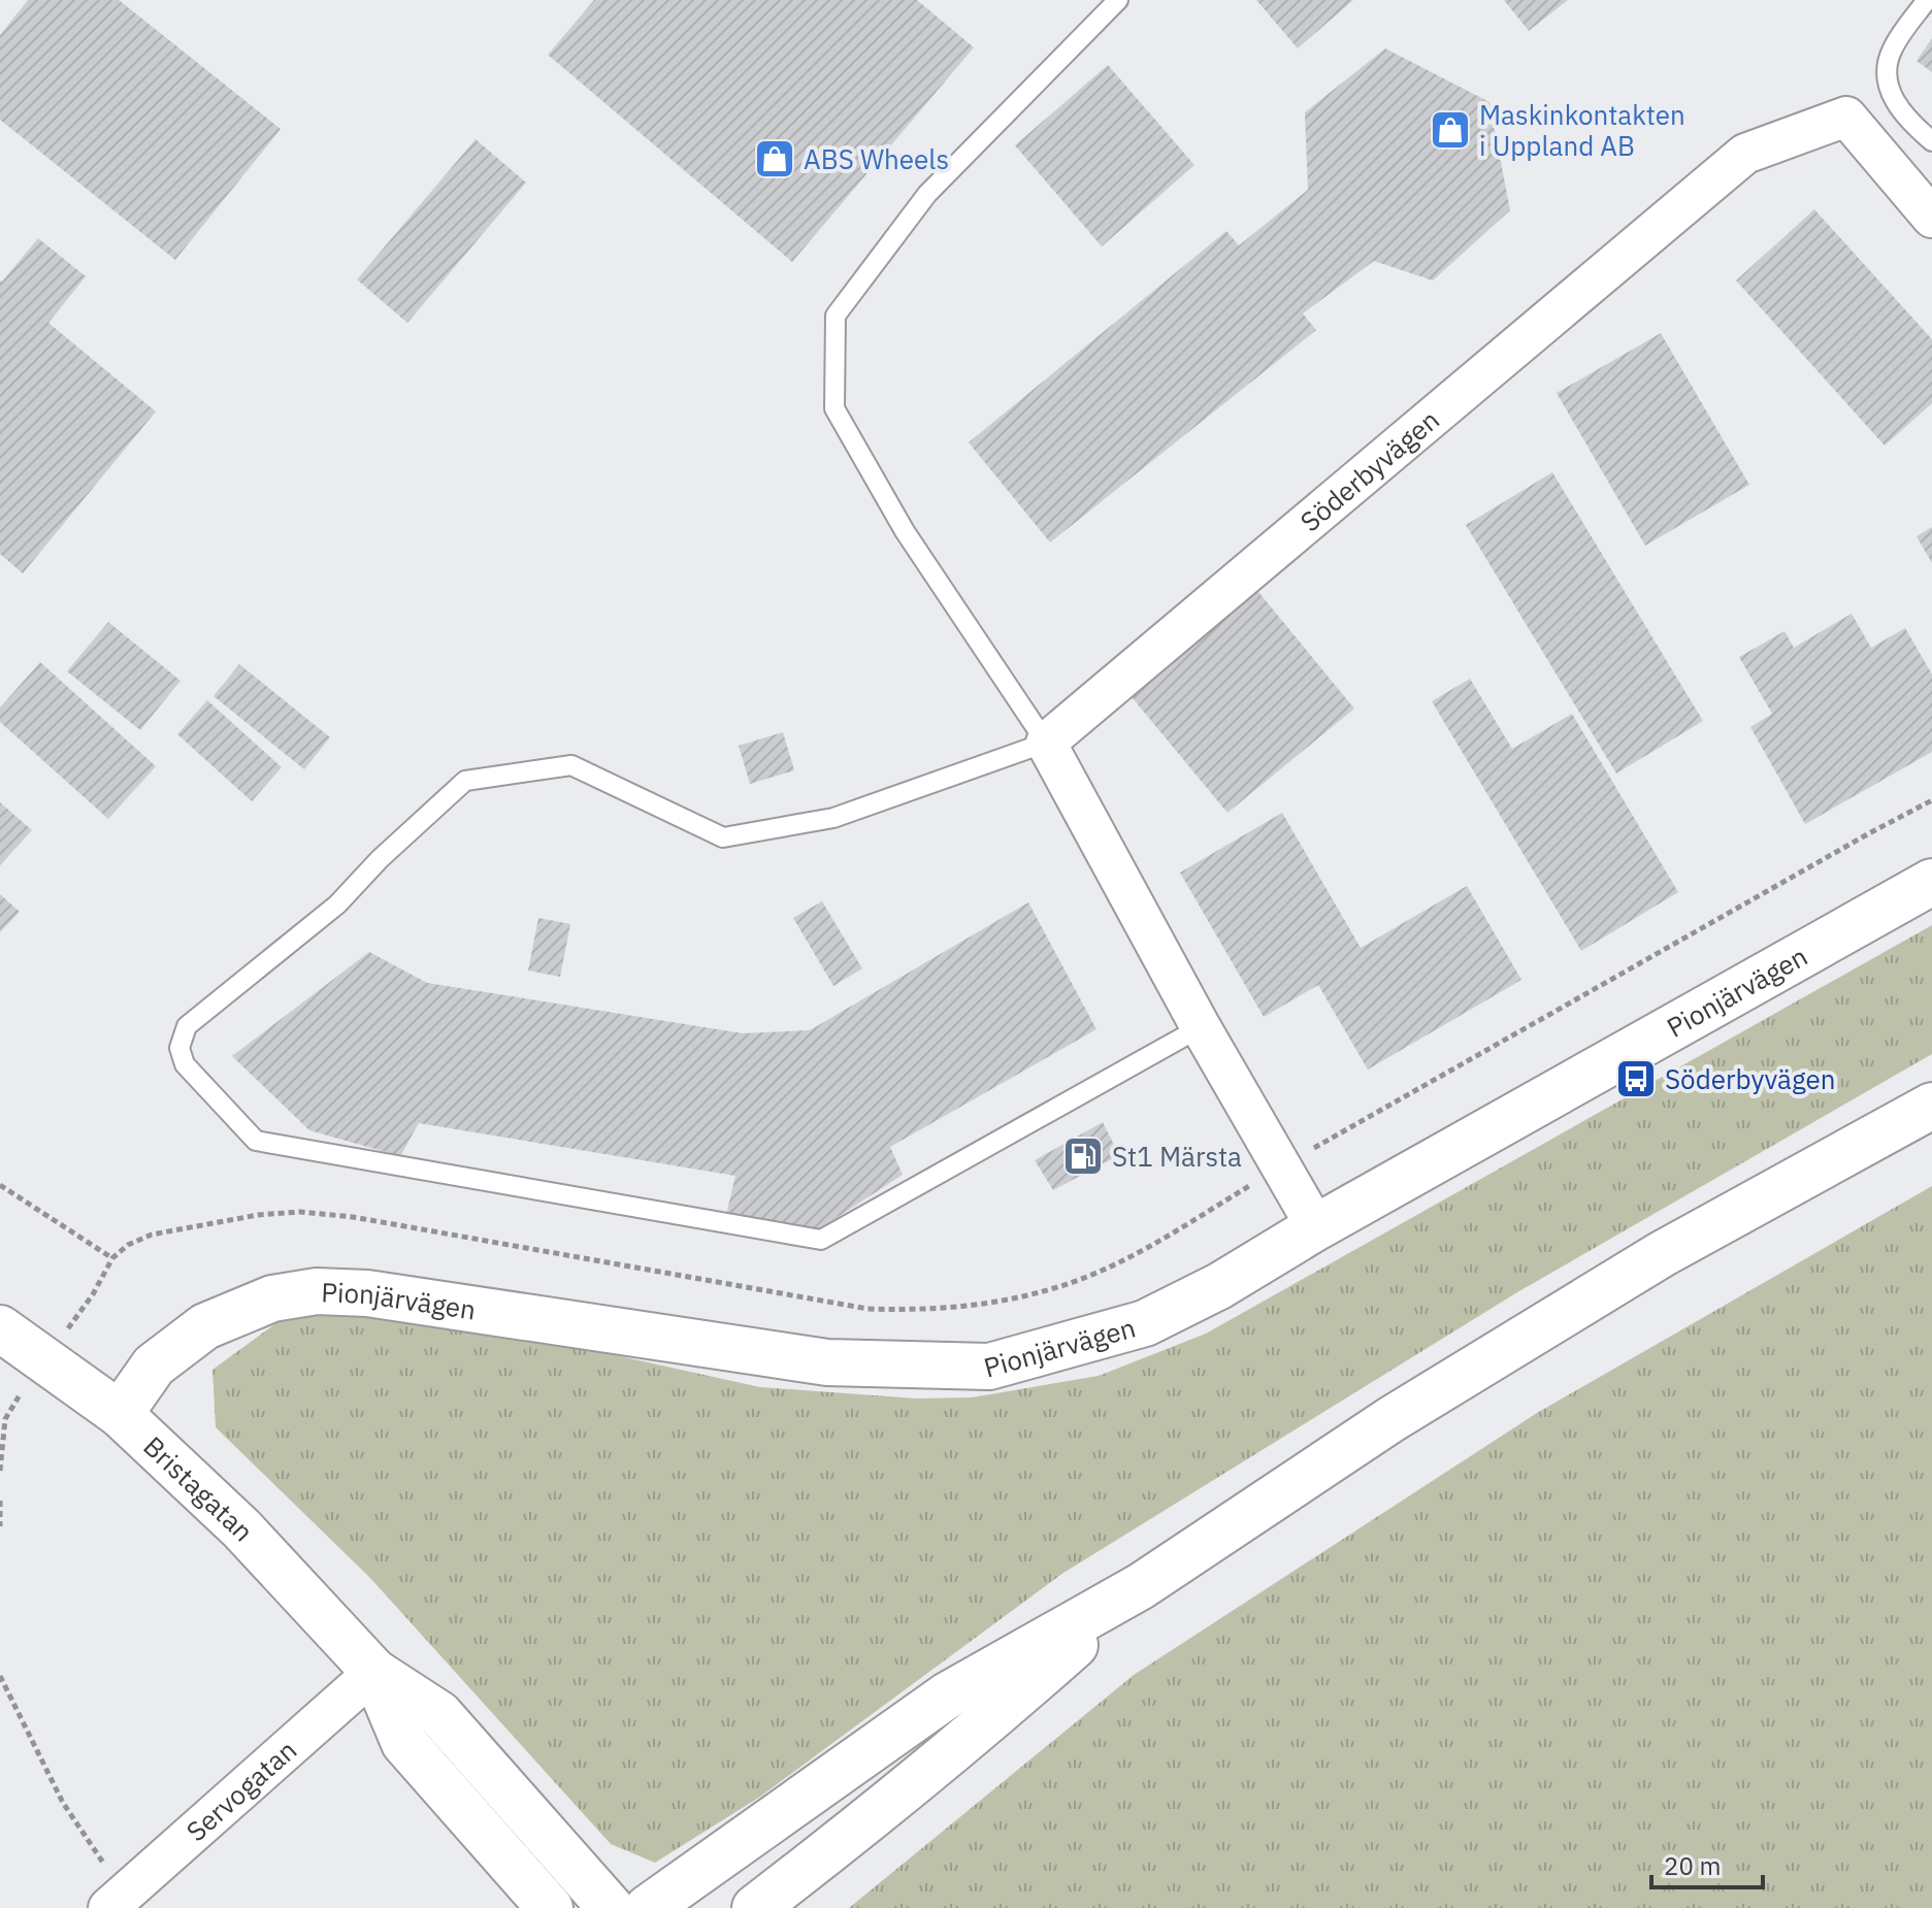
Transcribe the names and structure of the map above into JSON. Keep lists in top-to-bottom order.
{
  "streets": {
    "street": [
      "Söderbyvägen",
      "Pionjärvägen",
      "Bristagatan",
      "Servogatan"
    ]
  },
  "crossings": [
    ["Pionjärvägen", "Bristagatan"],
    ["Bristagatan", "Servogatan"]
  ],
  "places": {
    "shop": ["Maskinkontakten i Uppland AB", "ABS Wheels"],
    "bus stop": ["Söderbyvägen"],
    "fuel station": ["St1 Märsta"]
  },
  "scale_bar": "20 m"
}
